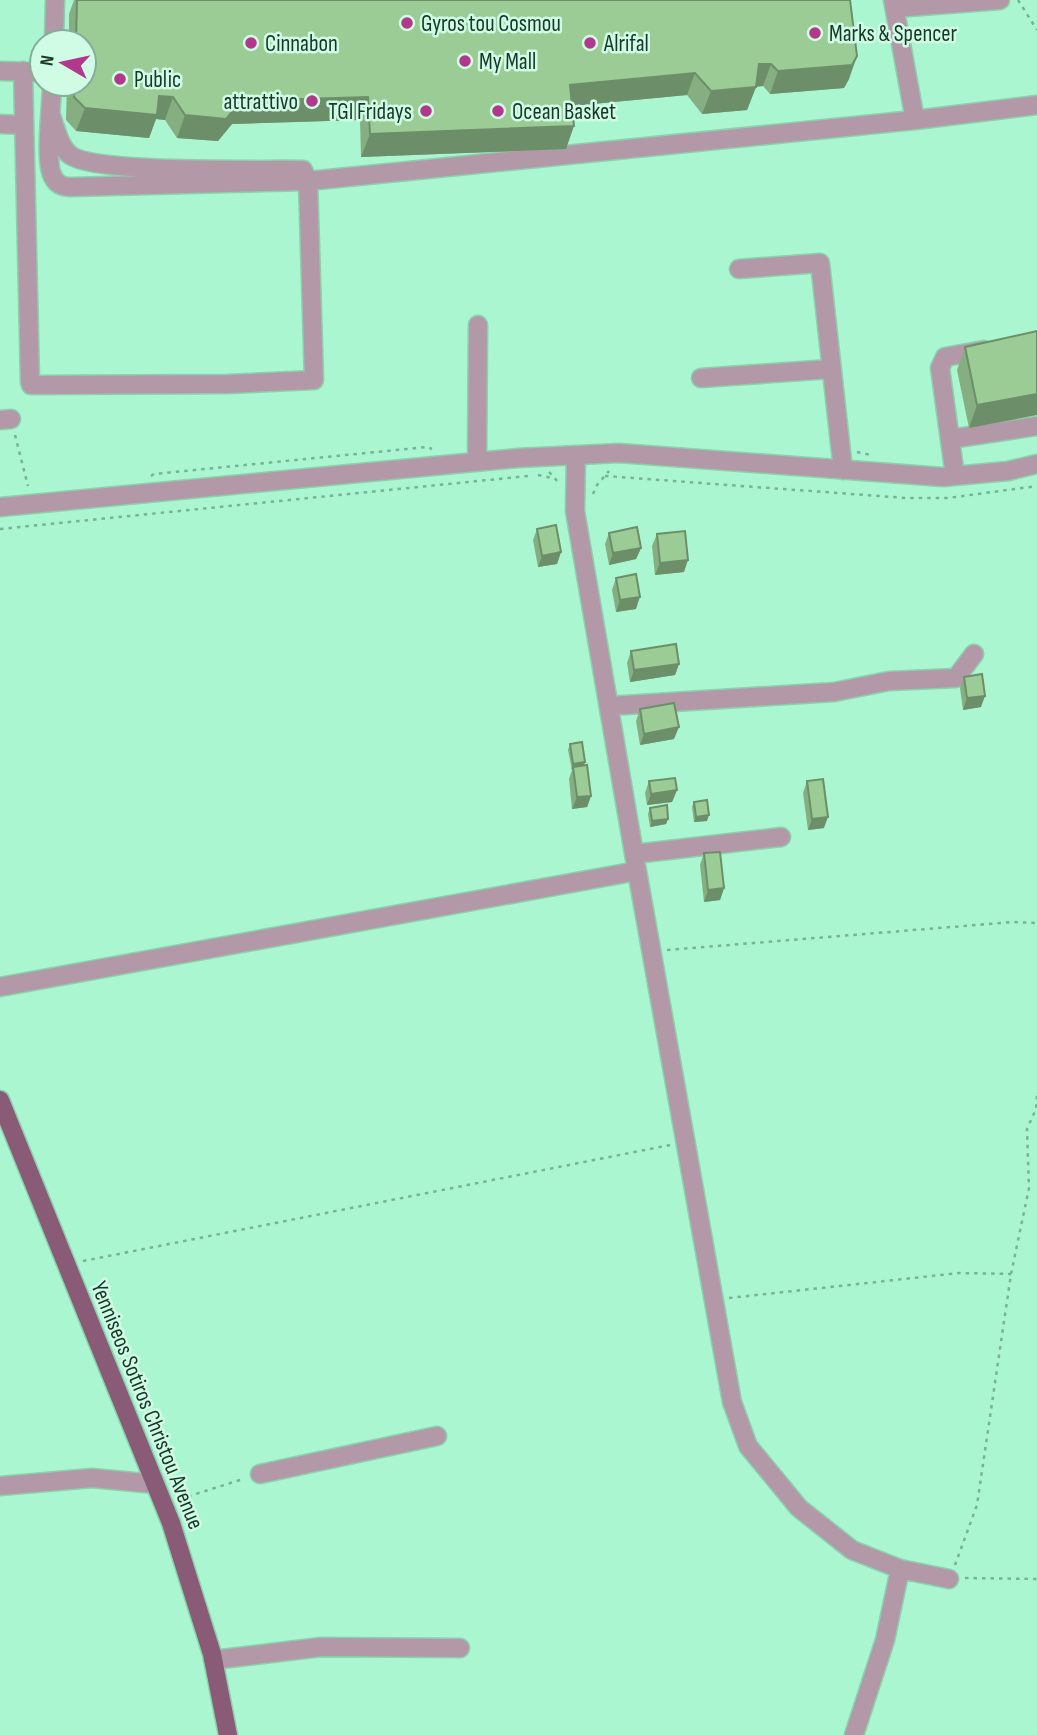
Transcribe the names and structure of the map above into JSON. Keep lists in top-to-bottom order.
{
  "streets": {
    "main road": ["Yenniseos Sotiros Christou Avenue"]
  },
  "places": [
    "Gyros tou Cosmou",
    "Marks & Spencer",
    "Cinnabon",
    "Alrifal",
    "My Mall",
    "Public",
    "attrattivo",
    "TGI Fridays",
    "Ocean Basket"
  ],
  "north": "left"
}
